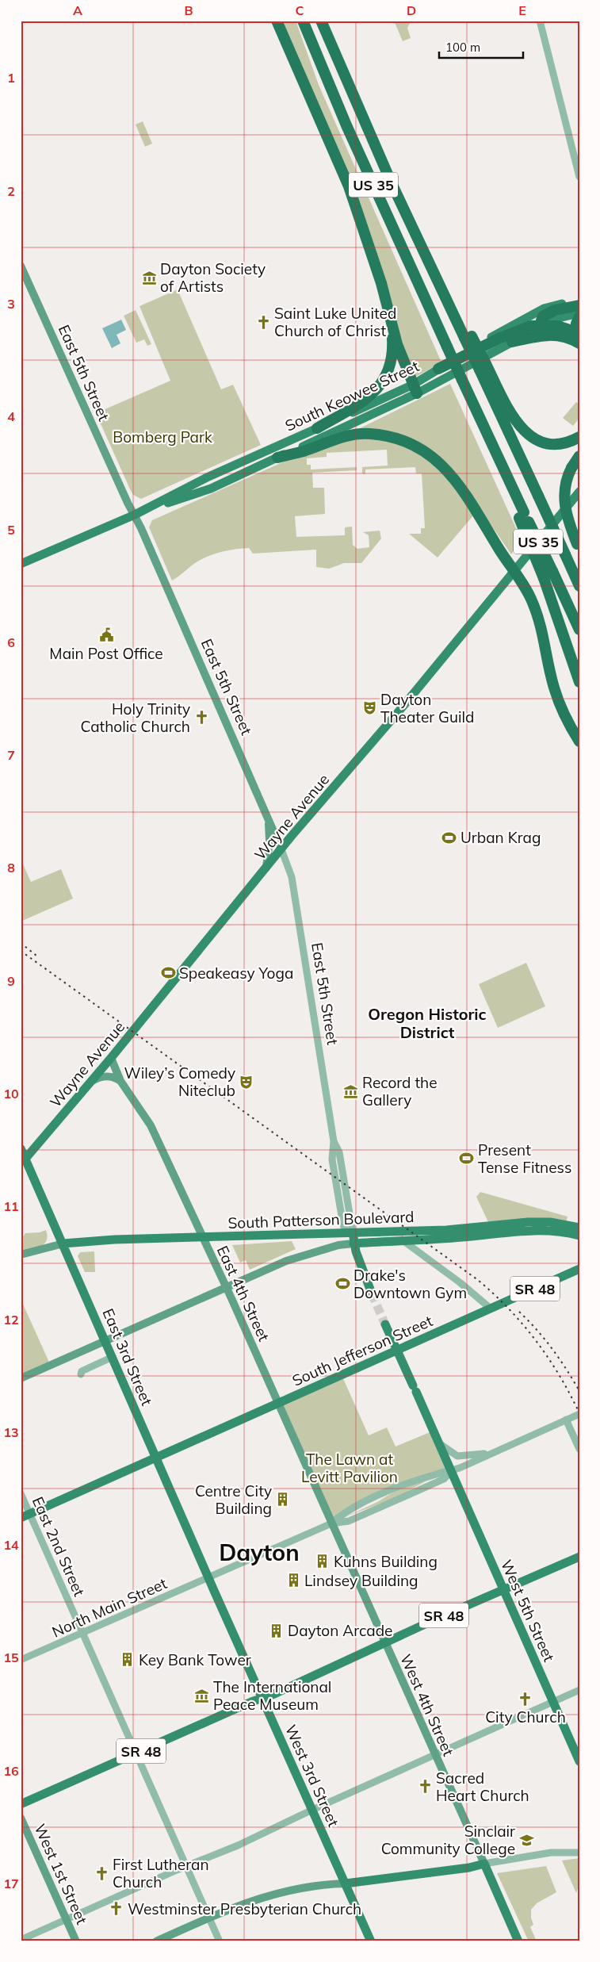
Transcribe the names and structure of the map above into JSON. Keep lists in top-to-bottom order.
{
  "streets": {
    "highway": ["US 35"],
    "main road": [
      "East 5th Street",
      "South Keowee Street",
      "Wayne Avenue",
      "South Patterson Boulevard",
      "SR 48",
      "East 4th Street",
      "South Jefferson Street",
      "East 3rd Street",
      "West 5th Street",
      "West 4th Street",
      "West 3rd Street",
      "West 1st Street"
    ],
    "street": ["East 2nd Street", "North Main Street"]
  },
  "crossings": [
    ["East 5th Street", "South Keowee Street"],
    ["East 5th Street", "Wayne Avenue"],
    ["East 5th Street", "South Patterson Boulevard"],
    ["Wayne Avenue", "East 4th Street"],
    ["Wayne Avenue", "East 3rd Street"],
    ["South Patterson Boulevard", "East 4th Street"],
    ["South Patterson Boulevard", "East 3rd Street"],
    ["SR 48", "South Jefferson Street"],
    ["SR 48", "East 3rd Street"],
    ["SR 48", "East 2nd Street"],
    ["SR 48", "West 5th Street"],
    ["SR 48", "West 4th Street"],
    ["SR 48", "West 3rd Street"],
    ["East 4th Street", "South Jefferson Street"],
    ["East 4th Street", "North Main Street"],
    ["East 4th Street", "West 4th Street"],
    ["South Jefferson Street", "East 3rd Street"],
    ["East 3rd Street", "North Main Street"],
    ["East 3rd Street", "West 3rd Street"],
    ["East 2nd Street", "North Main Street"],
    ["North Main Street", "West 4th Street"],
    ["North Main Street", "West 3rd Street"]
  ],
  "districts": ["Oregon Historic District", "Dayton"],
  "parks": ["Bomberg Park", "The Lawn at Levitt Pavilion"],
  "places": {
    "museum": ["Dayton Society of Artists", "Record the Gallery", "The International Peace Museum"],
    "church": [
      "Saint Luke United Church of Christ",
      "Holy Trinity Catholic Church",
      "City Church",
      "Sacred Heart Church",
      "First Lutheran Church",
      "Westminster Presbyterian Church"
    ],
    "public building": ["Main Post Office"],
    "theatre": ["Dayton Theater Guild", "Wiley’s Comedy Niteclub"],
    "sports": [
      "Urban Krag",
      "Speakeasy Yoga",
      "Present Tense Fitness",
      "Drake's Downtown Gym"
    ],
    "building": [
      "Centre City Building",
      "Kuhns Building",
      "Lindsey Building",
      "Dayton Arcade",
      "Key Bank Tower"
    ],
    "school or university": ["Sinclair Community College"]
  },
  "scale_bar": "100 m",
  "grid": {
    "columns": [
      "A",
      "B",
      "C",
      "D",
      "E"
    ],
    "rows": [
      "1",
      "2",
      "3",
      "4",
      "5",
      "6",
      "7",
      "8",
      "9",
      "10",
      "11",
      "12",
      "13",
      "14",
      "15",
      "16",
      "17"
    ]
  }
}
